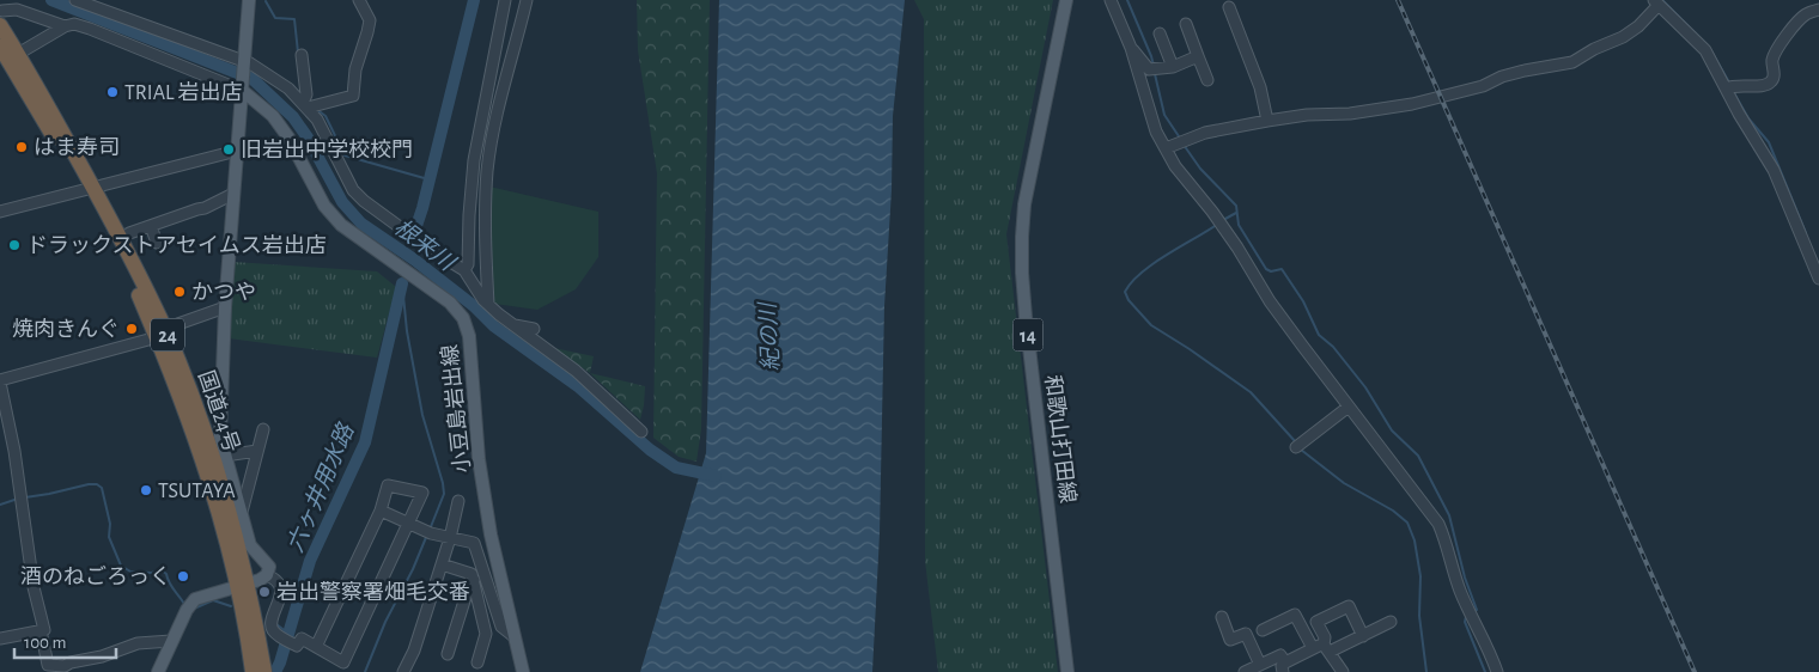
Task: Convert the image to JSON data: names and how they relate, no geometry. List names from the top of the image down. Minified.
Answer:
{"streets":{"highway":["24","国道24号"],"main road":["14","小豆島岩出線","和歌山打田線"]},"water":["根来川","紀の川","六ヶ井用水路"],"places":["TRIAL 岩出店","はま寿司","旧岩出中学校校門","ドラックストアセイムス岩出店","かつや","焼肉きんぐ","TSUTAYA","酒のねごろっく","岩出警察署畑毛交番"],"scale_bar":"100 m"}
